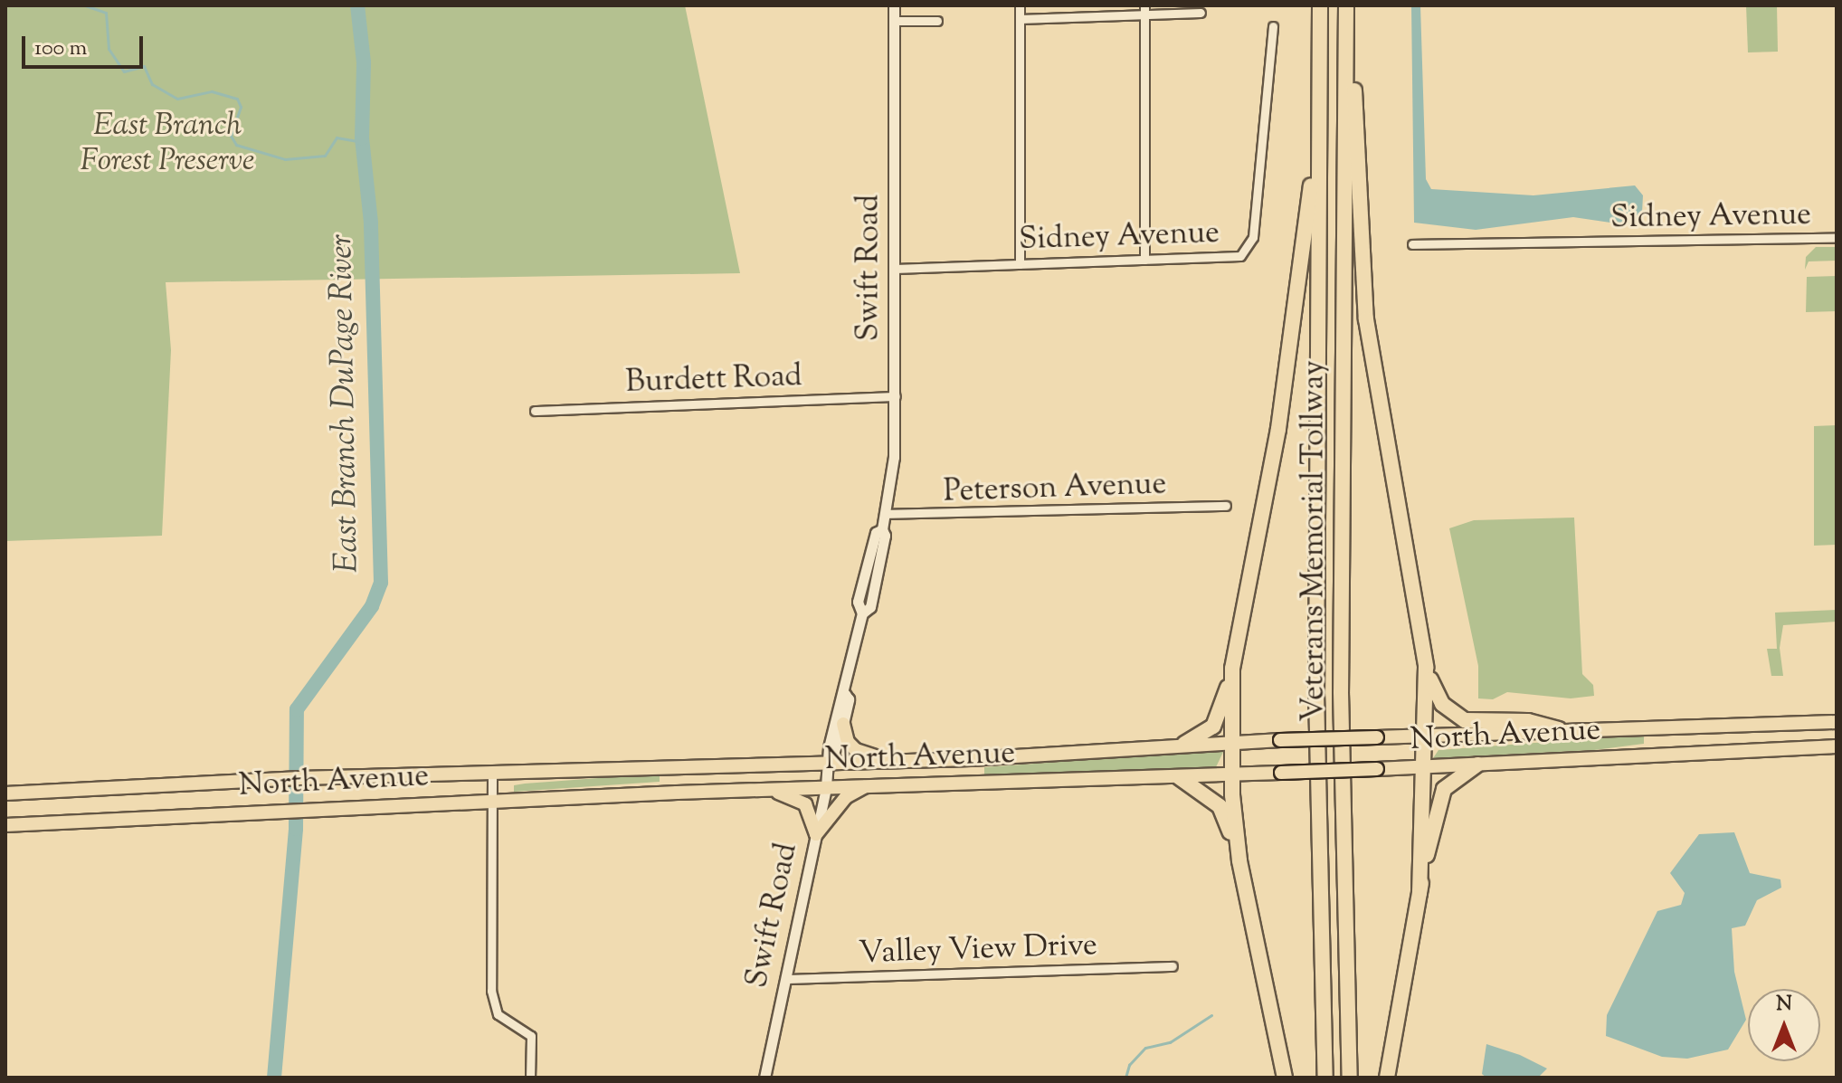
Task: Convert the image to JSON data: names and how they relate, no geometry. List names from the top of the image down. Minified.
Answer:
{"streets":{"highway":["Veterans Memorial Tollway"],"main road":["North Avenue"],"street":["Sidney Avenue","Swift Road","Burdett Road","Peterson Avenue","Valley View Drive"]},"crossings":[["Sidney Avenue","Swift Road"],["Swift Road","Burdett Road"],["Swift Road","Peterson Avenue"],["Swift Road","North Avenue"],["Swift Road","Valley View Drive"]],"water":["East Branch DuPage River"],"parks":["East Branch Forest Preserve"],"scale_bar":"100 m","north":"top"}
